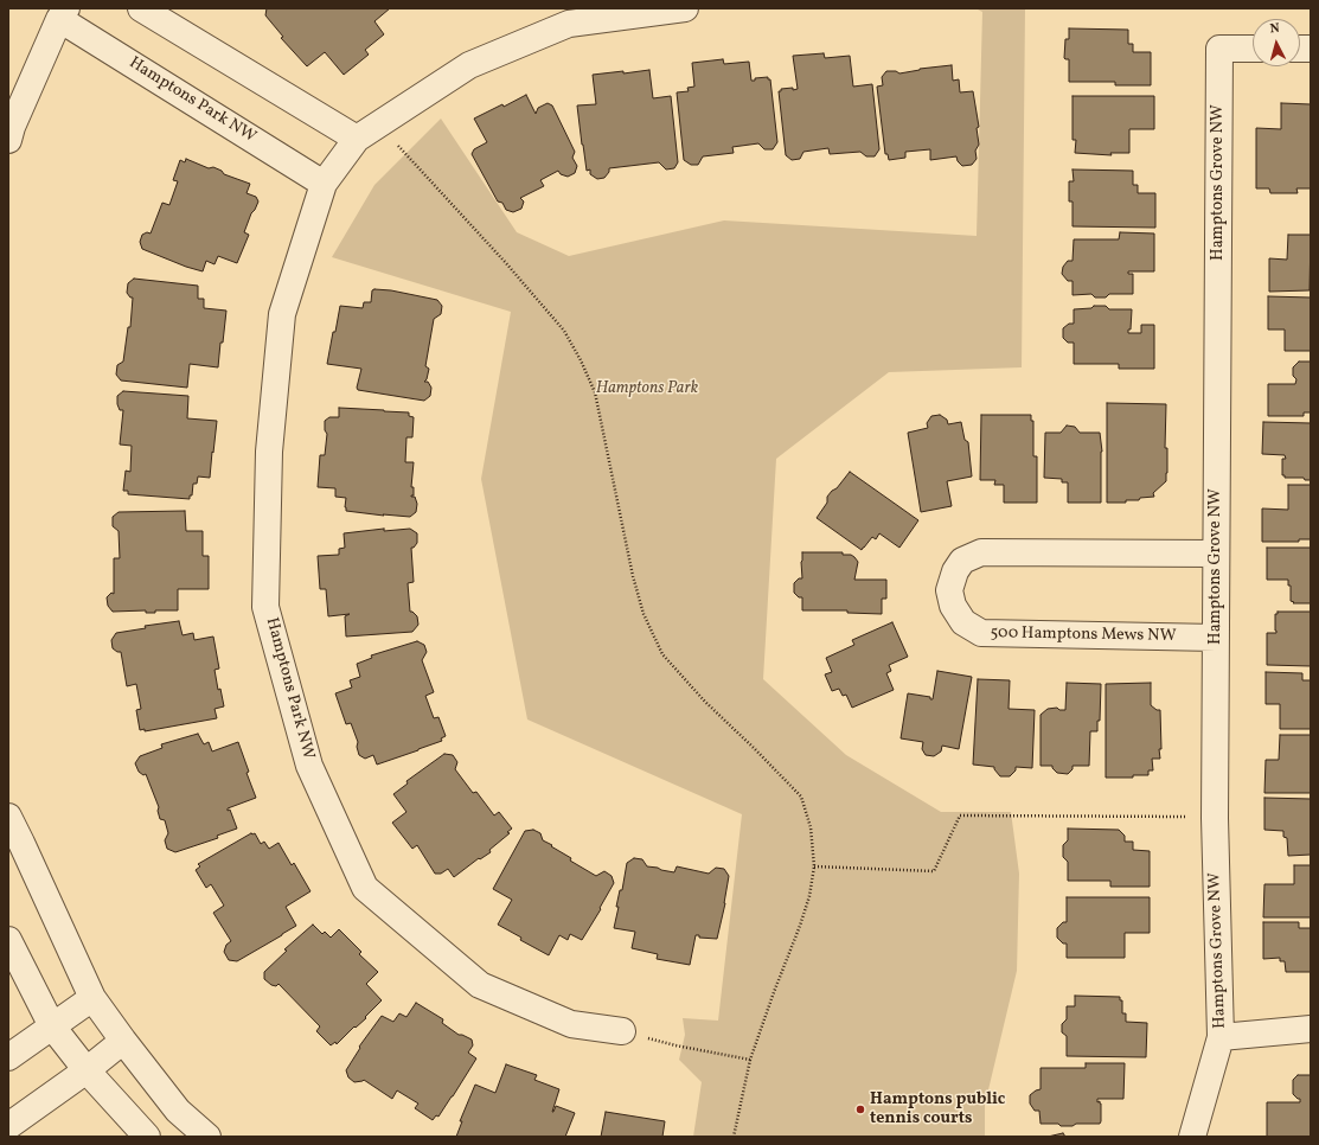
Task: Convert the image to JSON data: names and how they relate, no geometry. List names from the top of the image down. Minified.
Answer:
{"streets":{"street":["Hamptons Park NW","Hamptons Grove NW","500 Hamptons Mews NW"]},"crossings":[["Hamptons Grove NW","500 Hamptons Mews NW"]],"parks":["Hamptons Park"],"places":["Hamptons public tennis courts"],"north":"top"}
